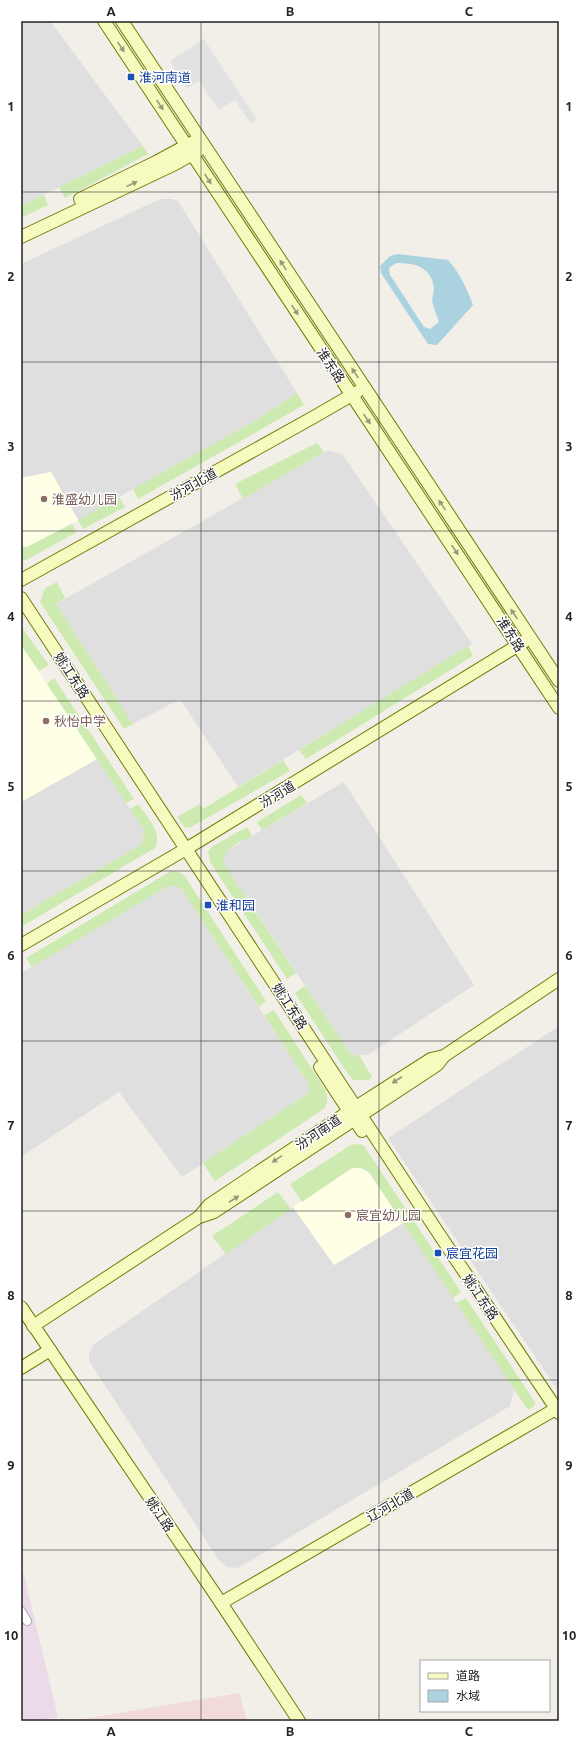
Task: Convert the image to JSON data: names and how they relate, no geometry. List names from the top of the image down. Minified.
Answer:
{"streets":{"street":["淮东路","汾河北道","姚江东路","汾河道","汾河南道","辽河北道","姚江路"]},"crossings":[["淮东路","汾河北道"],["淮东路","汾河道"],["姚江东路","汾河道"],["姚江东路","汾河南道"],["姚江东路","辽河北道"],["汾河南道","姚江路"],["辽河北道","姚江路"]],"places":{"transit":["淮河南道","淮和园","宸宜花园"],"other":["淮盛幼儿园","秋怡中学","宸宜幼儿园"]},"legend":["道路","水域"],"grid":{"columns":["A","B","C"],"rows":["1","2","3","4","5","6","7","8","9","10"]}}
